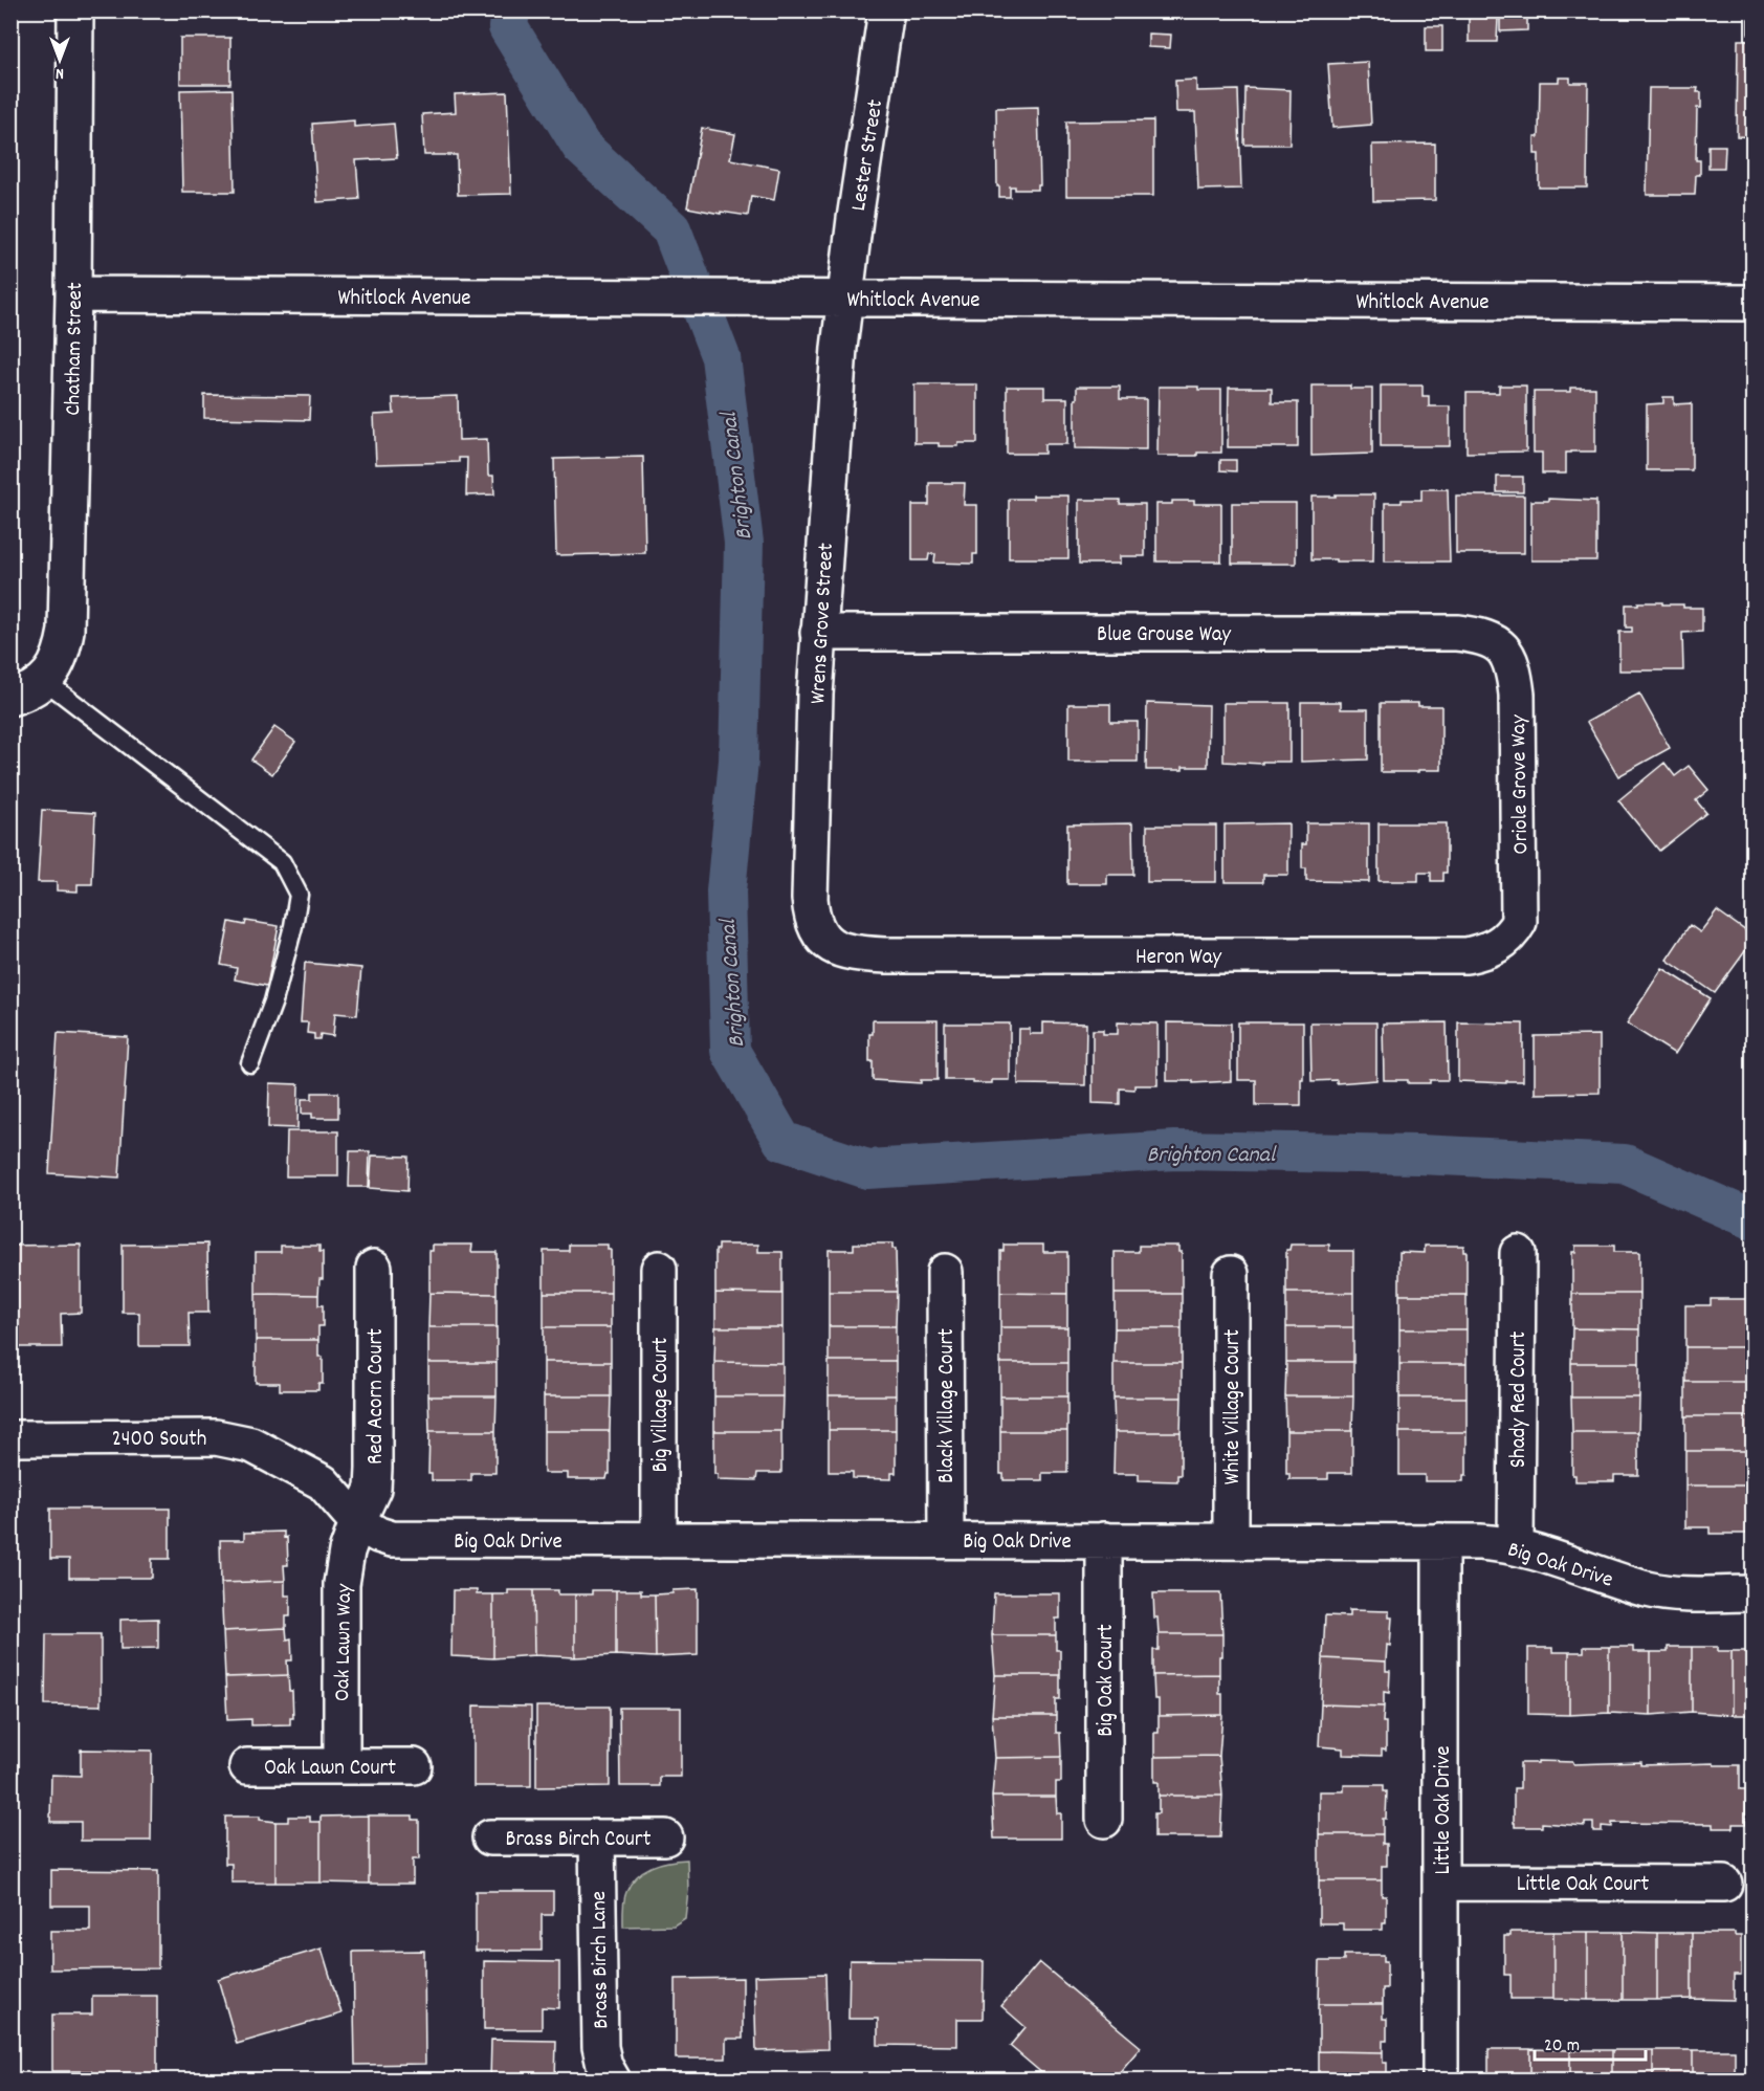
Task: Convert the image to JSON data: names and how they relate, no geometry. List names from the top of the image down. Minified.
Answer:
{"streets":{"street":["Lester Street","Whitlock Avenue","Chatham Street","Wrens Grove Street","Blue Grouse Way","Oriole Grove Way","Heron Way","Red Acorn Court","Shady Red Court","Big Village Court","Black Village Court","White Village Court","2400 South","Big Oak Drive","Oak Lawn Way","Big Oak Court","Oak Lawn Court","Little Oak Drive","Brass Birch Court","Little Oak Court","Brass Birch Lane"]},"crossings":[["Lester Street","Whitlock Avenue"],["Lester Street","Wrens Grove Street"],["Whitlock Avenue","Chatham Street"],["Whitlock Avenue","Wrens Grove Street"],["Wrens Grove Street","Blue Grouse Way"],["Wrens Grove Street","Heron Way"],["Blue Grouse Way","Oriole Grove Way"],["Oriole Grove Way","Heron Way"],["Red Acorn Court","Big Oak Drive"],["Red Acorn Court","Oak Lawn Way"],["Shady Red Court","Big Oak Drive"],["Big Village Court","Big Oak Drive"],["Black Village Court","Big Oak Drive"],["White Village Court","Big Oak Drive"],["2400 South","Big Oak Drive"],["Big Oak Drive","Oak Lawn Way"],["Big Oak Drive","Big Oak Court"],["Big Oak Drive","Little Oak Drive"],["Oak Lawn Way","Oak Lawn Court"],["Little Oak Drive","Little Oak Court"],["Brass Birch Court","Brass Birch Lane"]],"water":["Brighton Canal"],"scale_bar":"20 m","north":"bottom"}
